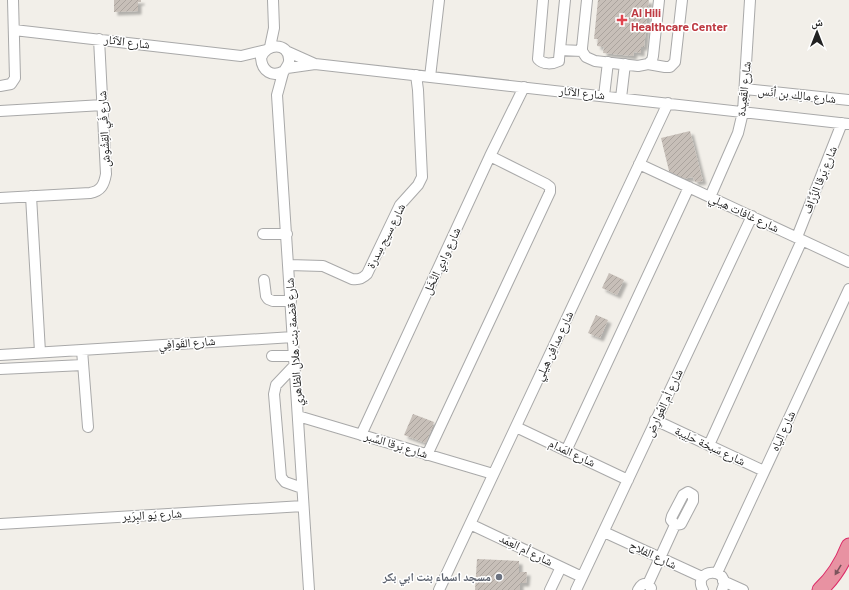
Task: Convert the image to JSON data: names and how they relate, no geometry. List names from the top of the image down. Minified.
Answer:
{"streets":{"street":["شارع الآثار","شارع القَعِيدة","شارع مالِك بن أنَس","شارع فَي القِشُوش","شارع بَرقا الزَّرَّاف","شارع غافات هيلي","شارع سيح سِدرة","شارع وادِي النَّخَل","شارع قضمة بنت هلال الظاهري","شارع القَوافِي","شارع مدافِن هيلي","شارع أم العُوارِض","شارع الياه","شارع بَرقا السَّبر","شارع سَبخة حَلِيبة","شارع المَدام","شارع يَو البِرَير","شارع أم العِمَد","شارع الفلاح"]},"crossings":[["شارع الآثار","شارع القَعِيدة"],["شارع الآثار","شارع فَي القِشُوش"],["شارع الآثار","شارع بَرقا الزَّرَّاف"],["شارع الآثار","شارع سيح سِدرة"],["شارع الآثار","شارع وادِي النَّخَل"],["شارع الآثار","شارع قضمة بنت هلال الظاهري"],["شارع الآثار","شارع مدافِن هيلي"],["شارع القَعِيدة","شارع مالِك بن أنَس"],["شارع القَعِيدة","شارع غافات هيلي"],["شارع بَرقا الزَّرَّاف","شارع غافات هيلي"],["شارع بَرقا الزَّرَّاف","شارع سَبخة حَلِيبة"],["شارع غافات هيلي","شارع مدافِن هيلي"],["شارع غافات هيلي","شارع أم العُوارِض"],["شارع سيح سِدرة","شارع قضمة بنت هلال الظاهري"],["شارع وادِي النَّخَل","شارع بَرقا السَّبر"],["شارع قضمة بنت هلال الظاهري","شارع القَوافِي"],["شارع قضمة بنت هلال الظاهري","شارع بَرقا السَّبر"],["شارع قضمة بنت هلال الظاهري","شارع يَو البِرَير"],["شارع مدافِن هيلي","شارع بَرقا السَّبر"],["شارع مدافِن هيلي","شارع المَدام"],["شارع مدافِن هيلي","شارع أم العِمَد"],["شارع أم العُوارِض","شارع سَبخة حَلِيبة"],["شارع أم العُوارِض","شارع المَدام"],["شارع أم العُوارِض","شارع أم العِمَد"],["شارع أم العُوارِض","شارع الفلاح"],["شارع الياه","شارع سَبخة حَلِيبة"]],"places":{"health":["Al Hili Healthcare Center"],"other":["مسجد اسماء بنت ابي بكر"]},"north":"top"}
